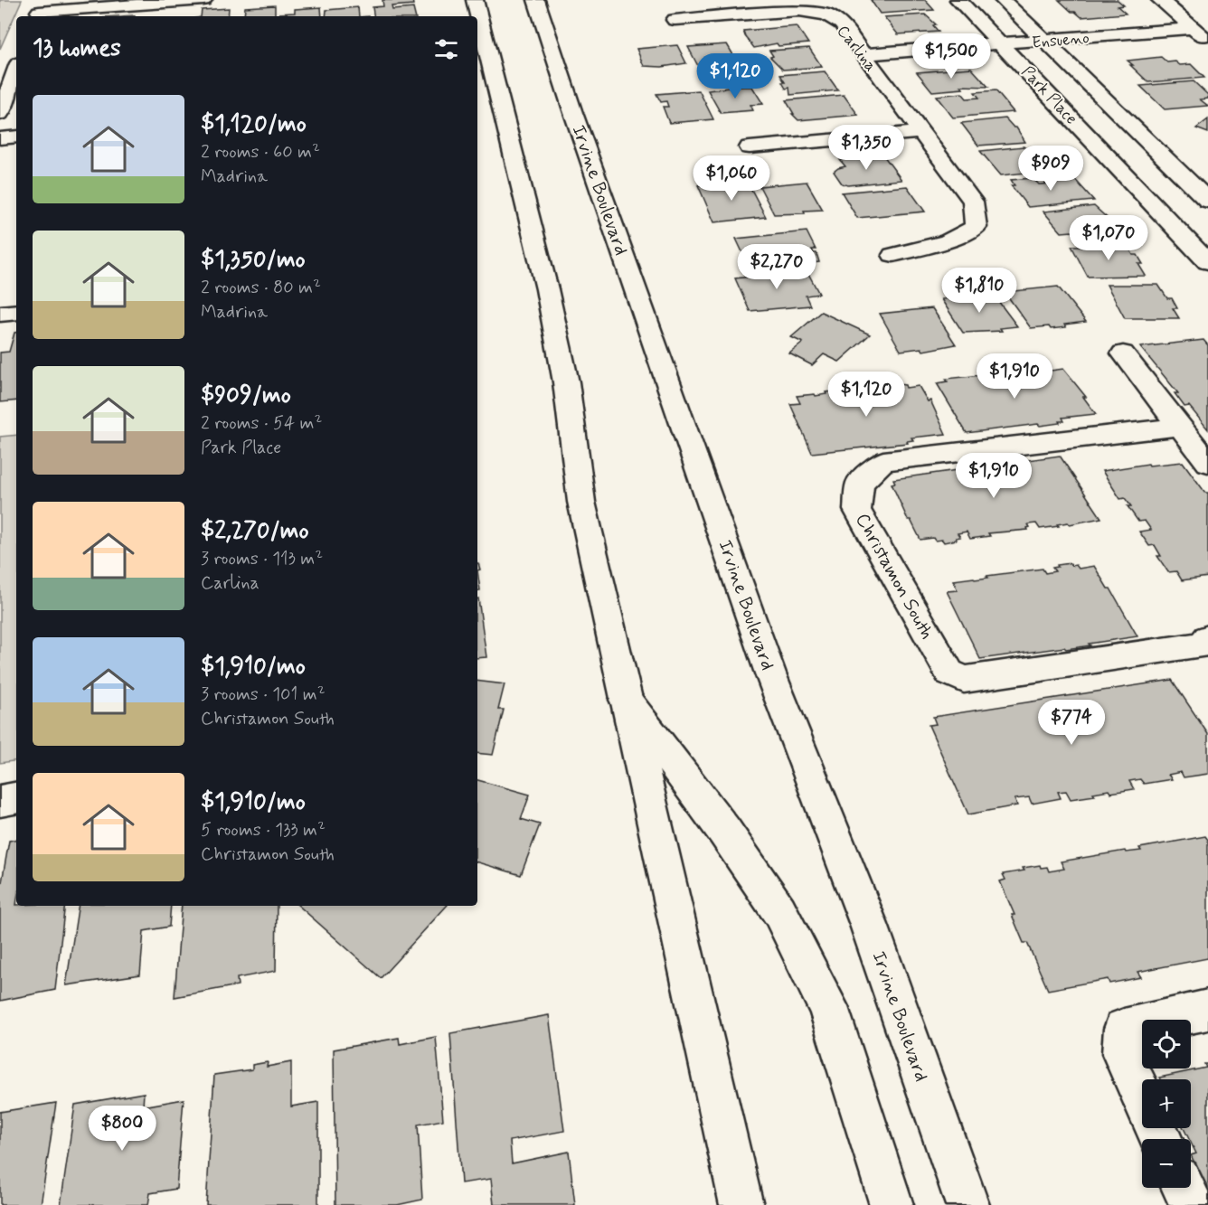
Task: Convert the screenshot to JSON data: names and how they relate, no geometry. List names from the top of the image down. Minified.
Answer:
{"streets":{"street":["Ensueno","Carlina","Park Place","Irvine Boulevard","Christamon South"]},"crossings":[["Ensueno","Carlina"],["Ensueno","Park Place"]],"page":{"heading":"13 homes","price":["$1,500","$1,120","$1,350","$909","$1,060","$1,070","$2,270","$1,810","$1,910","$1,120","$1,910","$774","$800"],"list":[{"name":"$1,120/mo","note":"2 rooms · 60 m² · Madrina"},{"name":"$1,350/mo","note":"2 rooms · 80 m² · Madrina"},{"name":"$909/mo","note":"2 rooms · 54 m² · Park Place"},{"name":"$2,270/mo","note":"3 rooms · 113 m² · Carlina"},{"name":"$1,910/mo","note":"3 rooms · 101 m² · Christamon South"},{"name":"$1,910/mo","note":"5 rooms · 133 m² · Christamon South"}],"map_buttons":["+","−"]}}
